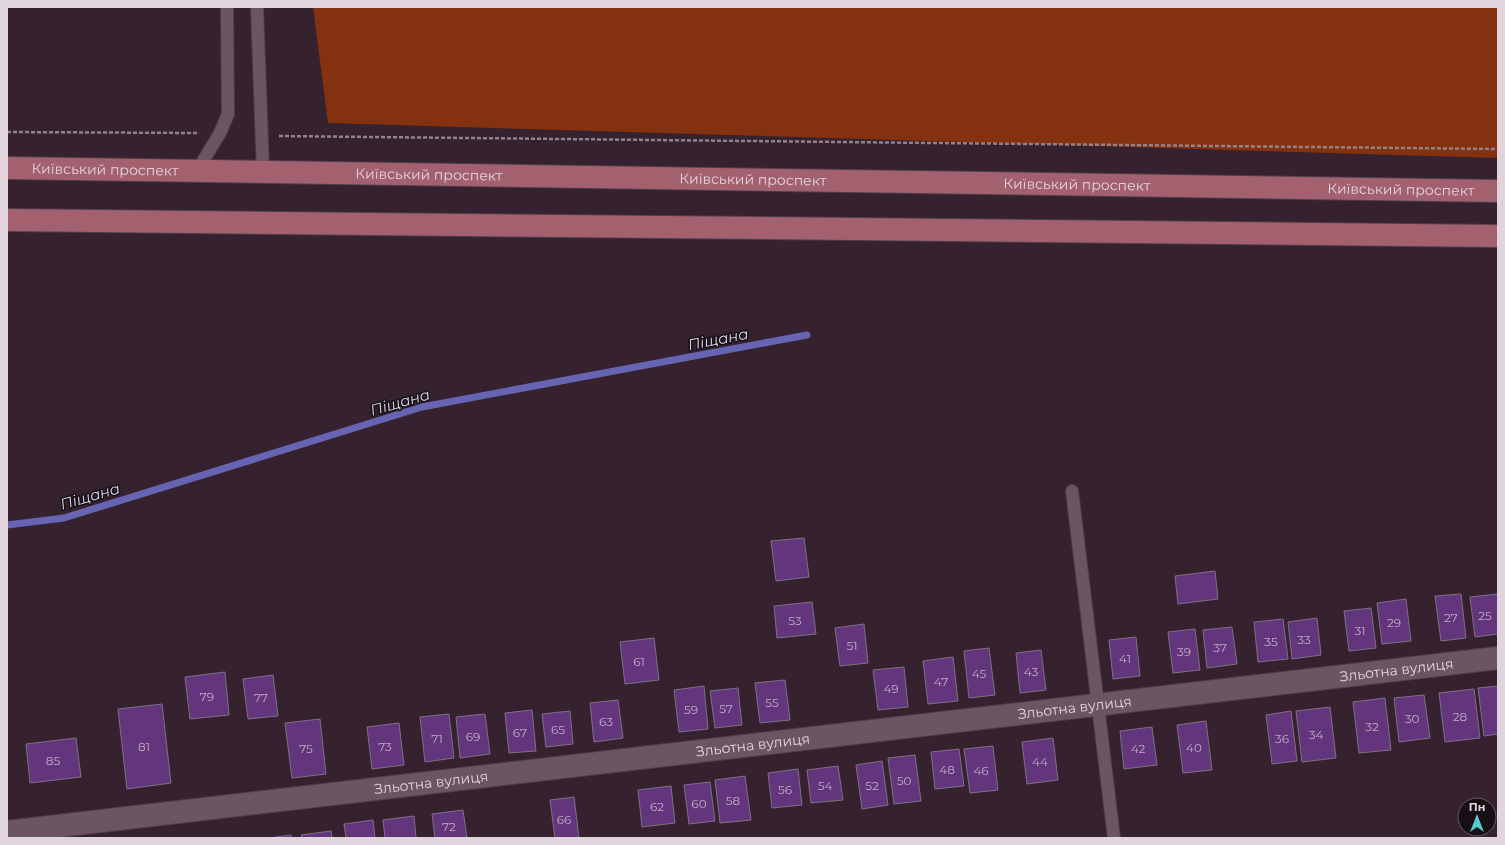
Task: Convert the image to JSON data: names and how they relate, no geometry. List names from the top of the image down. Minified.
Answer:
{"streets":{"main road":["Київський проспект"],"street":["Зльотна вулиця"]},"water":["Піщана"],"house_numbers":["25","27","53","29","31","33","35","51","37","39","41","61","43","45","47","49","79","77","55","57","59","28","30","63","32","65","67","34","69","71","36","81","73","40","75","42","85","44","48","46","50","54","52","56","58","60","62","66","72"],"north":"top"}
